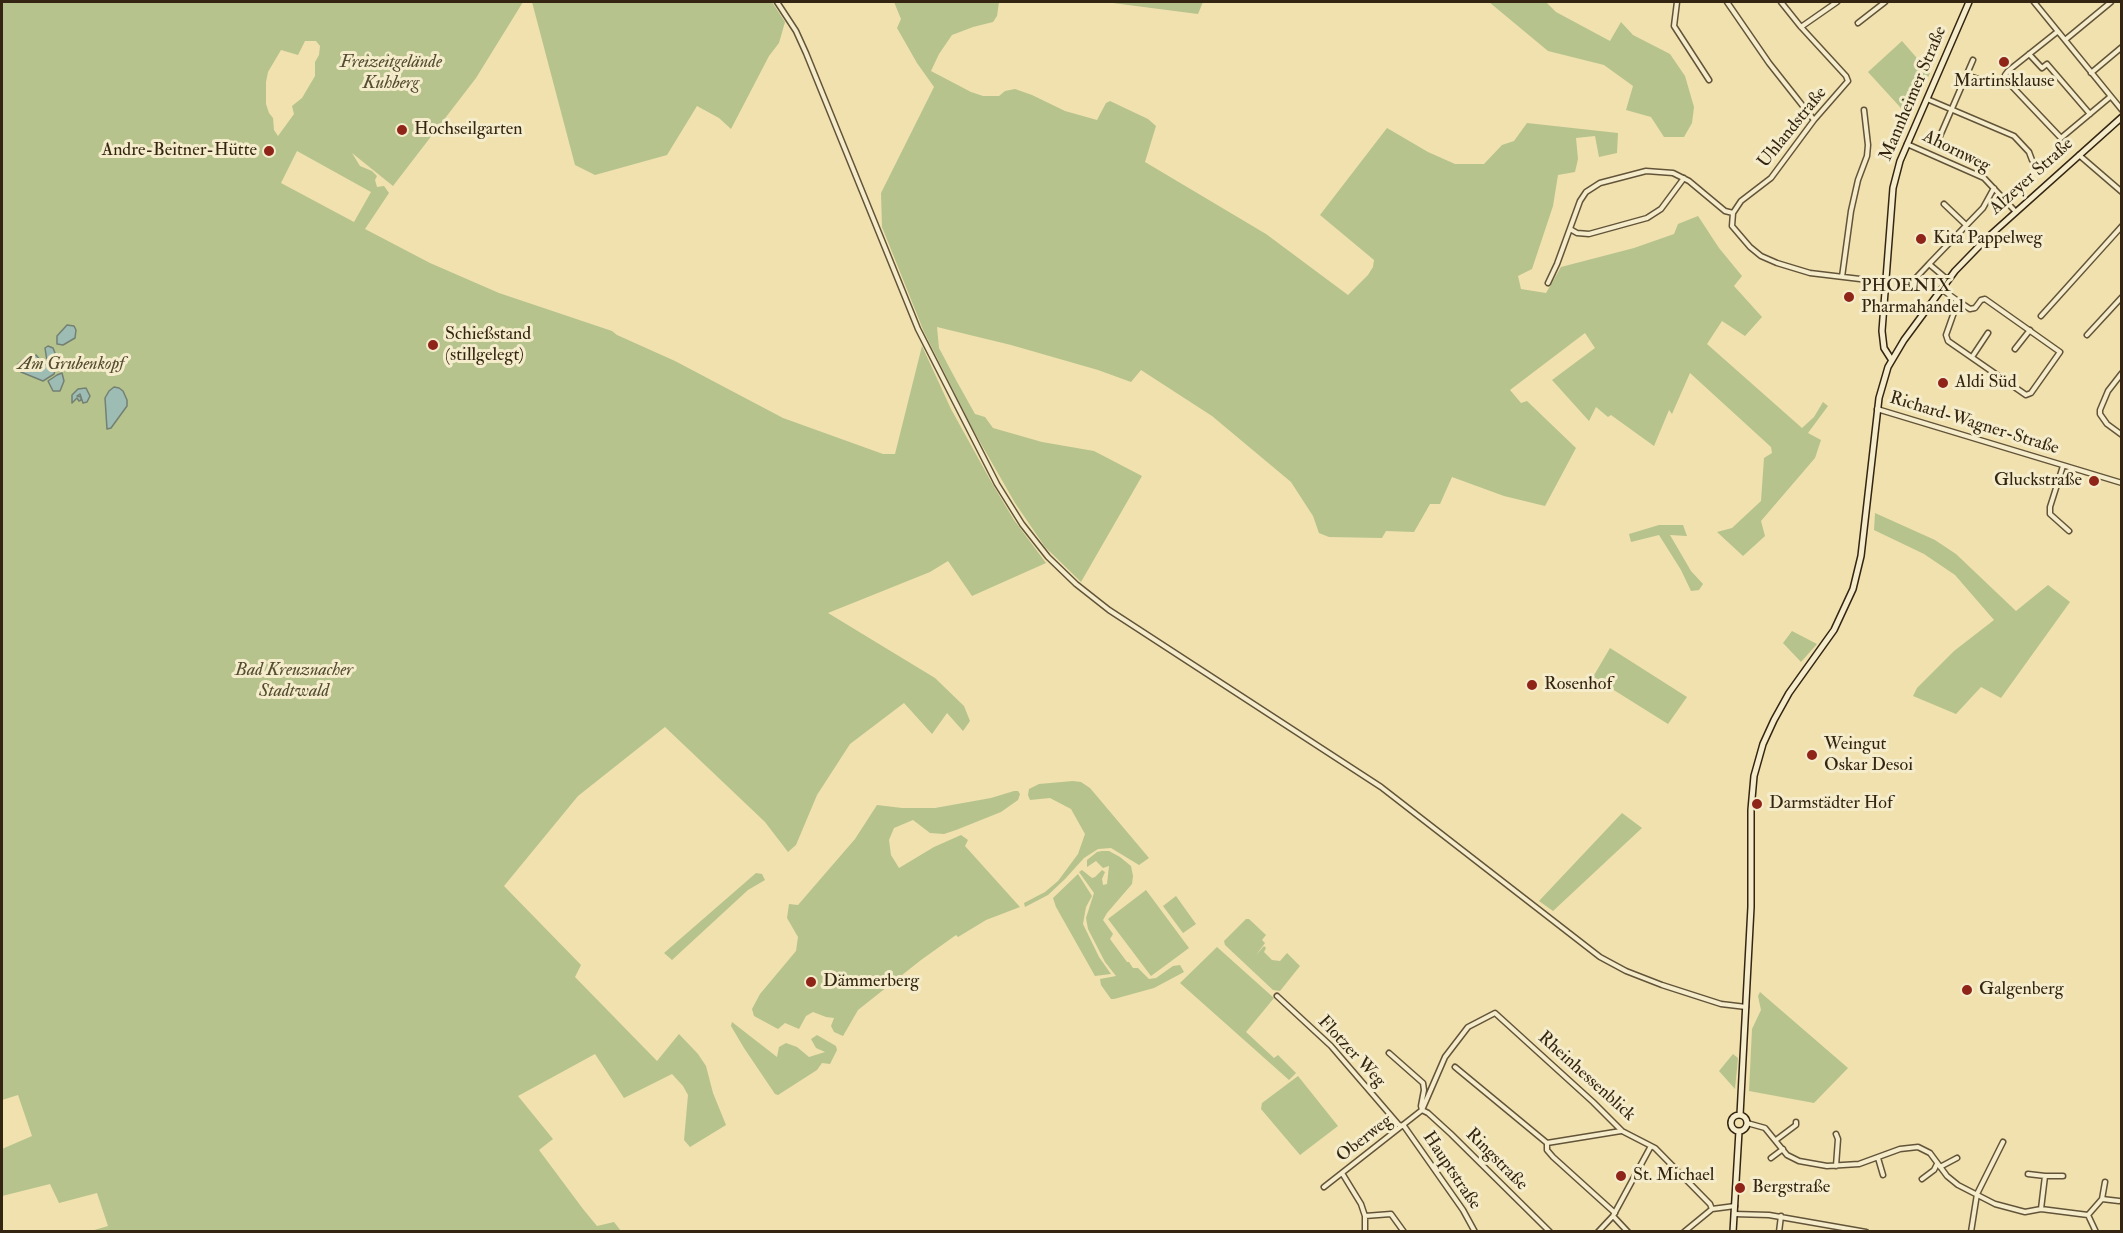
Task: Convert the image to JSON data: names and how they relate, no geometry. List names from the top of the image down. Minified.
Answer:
{"streets":{"main road":["Mannheimer Straße","Alzeyer Straße"],"street":["Uhlandstraße","Ahornweg","Richard-Wagner-Straße","Flotzer Weg","Rheinhessenblick","Oberweg","Ringstraße","Hauptstraße"]},"crossings":[["Mannheimer Straße","Ahornweg"],["Ahornweg","Alzeyer Straße"],["Alzeyer Straße","Richard-Wagner-Straße"],["Flotzer Weg","Oberweg"],["Flotzer Weg","Hauptstraße"],["Rheinhessenblick","Oberweg"],["Oberweg","Ringstraße"],["Oberweg","Hauptstraße"]],"parks":["Freizeitgelände Kuhberg","Am Grubenkopf","Bad Kreuznacher Stadtwald"],"places":["Martinsklause","Hochseilgarten","Andre-Beitner-Hütte","Kita Pappelweg","PHOENIX Pharmahandel","Schießstand (stillgelegt)","Aldi Süd","Gluckstraße","Rosenhof","Weingut Oskar Desoi","Darmstädter Hof","Dämmerberg","Galgenberg","St. Michael","Bergstraße"]}
